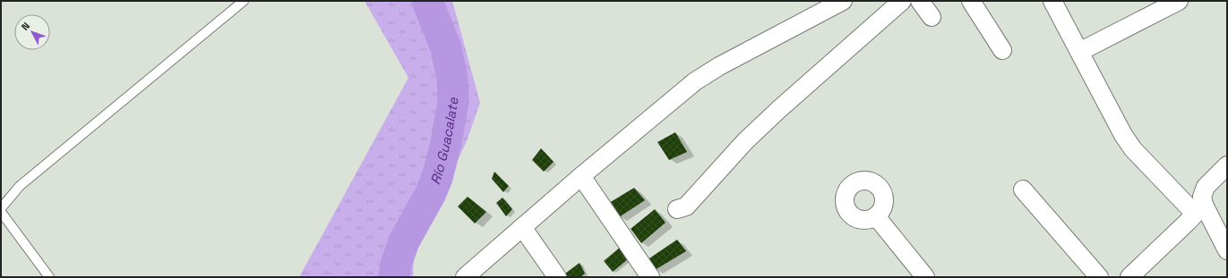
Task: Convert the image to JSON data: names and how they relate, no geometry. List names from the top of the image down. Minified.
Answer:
{"water":["Río Guacalate"],"north":"top left"}
